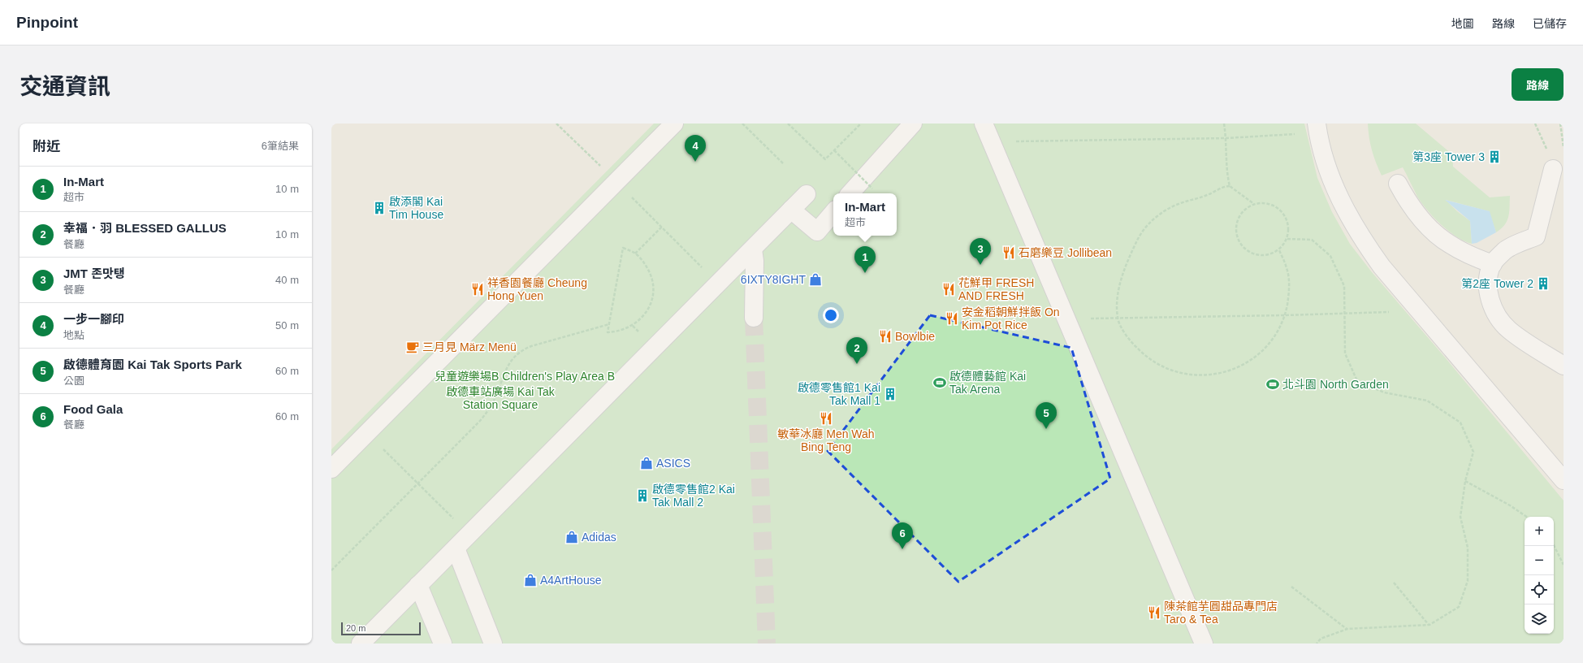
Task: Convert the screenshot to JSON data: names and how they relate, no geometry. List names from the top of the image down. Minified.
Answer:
{"parks":["兒童遊樂場B Children's Play Area B","啟德車站廣場 Kai Tak Station Square"],"places":{"building":["第3座 Tower 3","啟添閣 Kai Tim House","第2座 Tower 2","啟德零售館1 Kai Tak Mall 1","啟德零售館2 Kai Tak Mall 2"],"restaurant":["石磨樂豆 Jollibean","祥香園餐廳 Cheung Hong Yuen","花鮮甲 FRESH AND FRESH","安金稻朝鮮拌飯 On Kim Pot Rice","Bowlbie","敏華冰廳 Men Wah Bing Teng","陳茶館芋圓甜品專門店 Taro & Tea"],"shop":["6IXTY8IGHT","ASICS","Adidas","A4ArtHouse"],"cafe":["三月見 März Menü"],"sports":["啟德體藝館 Kai Tak Arena","北斗園 North Garden"]},"scale_bar":"20 m","page":{"header":"Pinpoint","nav":["地圖","路線","已儲存"],"title":"交通資訊","buttons":"路線","heading":["附近","6筆結果"],"pins":["4","3","1","2","5","6"],"list":[{"mark":"1","name":"In-Mart","note":"超市","value":"10 m"},{"mark":"2","name":"幸福．羽 BLESSED GALLUS","note":"餐廳","value":"10 m"},{"mark":"3","name":"JMT 존맛탱","note":"餐廳","value":"40 m"},{"mark":"4","name":"一步一腳印","note":"地點","value":"50 m"},{"mark":"5","name":"啟德體育園 Kai Tak Sports Park","note":"公園","value":"60 m"},{"mark":"6","name":"Food Gala","note":"餐廳","value":"60 m"}],"popup":["In-Mart","超市"],"map_buttons":["+","−"],"scale":"20 m"}}
